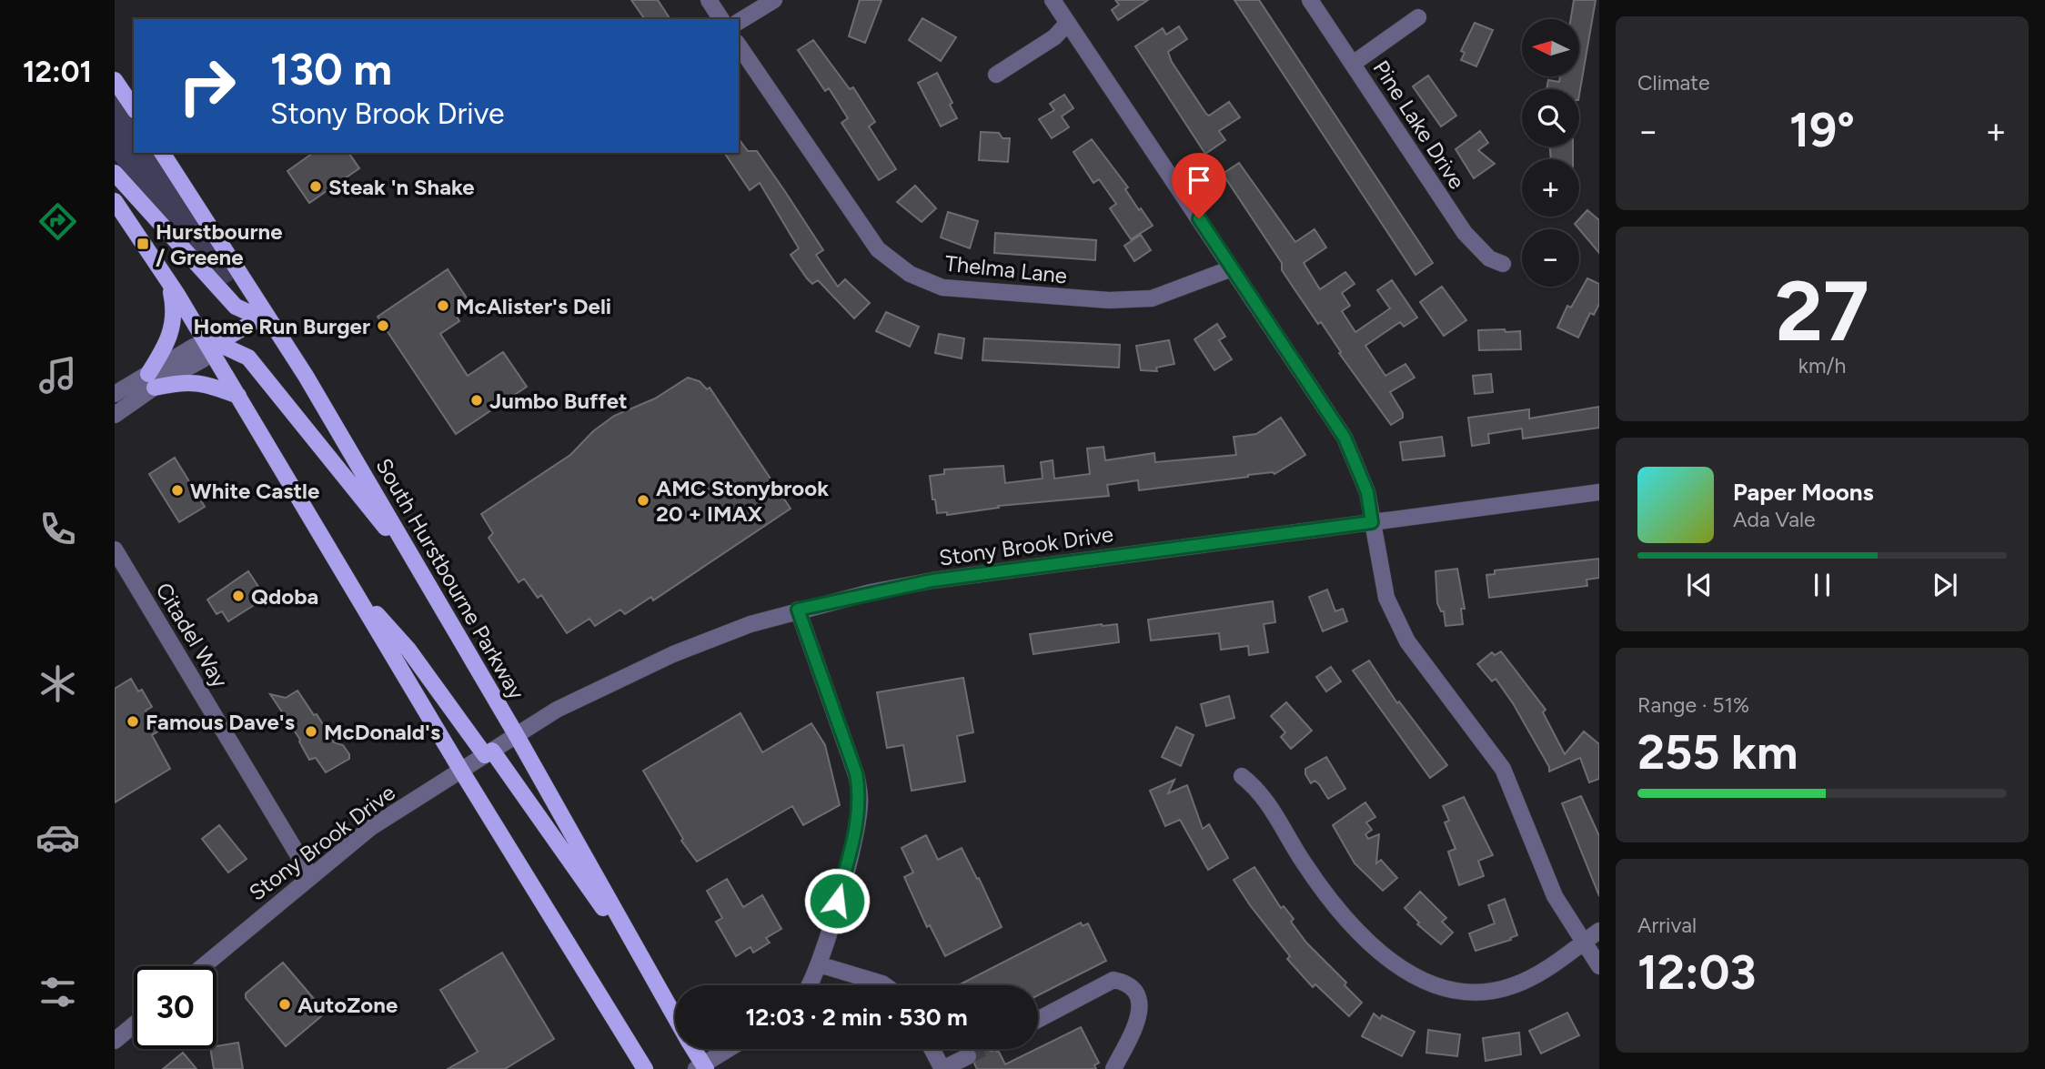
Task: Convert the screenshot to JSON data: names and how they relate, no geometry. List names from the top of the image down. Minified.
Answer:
{"streets":{"main road":["South Hurstbourne Parkway"],"street":["Pine Lake Drive","Thelma Lane","Stony Brook Drive","Citadel Way"]},"crossings":[["Stony Brook Drive","South Hurstbourne Parkway"],["Stony Brook Drive","Citadel Way"]],"places":{"other":["Steak 'n Shake","McAlister's Deli","Home Run Burger","Jumbo Buffet","White Castle","AMC Stonybrook 20 + IMAX","Qdoba","Famous Dave's","McDonald's","AutoZone"],"transit":["Hurstbourne / Greene"]},"north":"left","page":{"tabs":"12:01","tile":["Climate",["27","km/h"],["Range · 51%","255 km"],["Arrival","12:03"]],"map_buttons":["+","−"],"turn":["130 m","Stony Brook Drive"],"heat":["−","19°","+"],"song":["Paper Moons","Ada Vale"],"limit":"30","trip":"12:03 · 2 min · 530 m"}}
